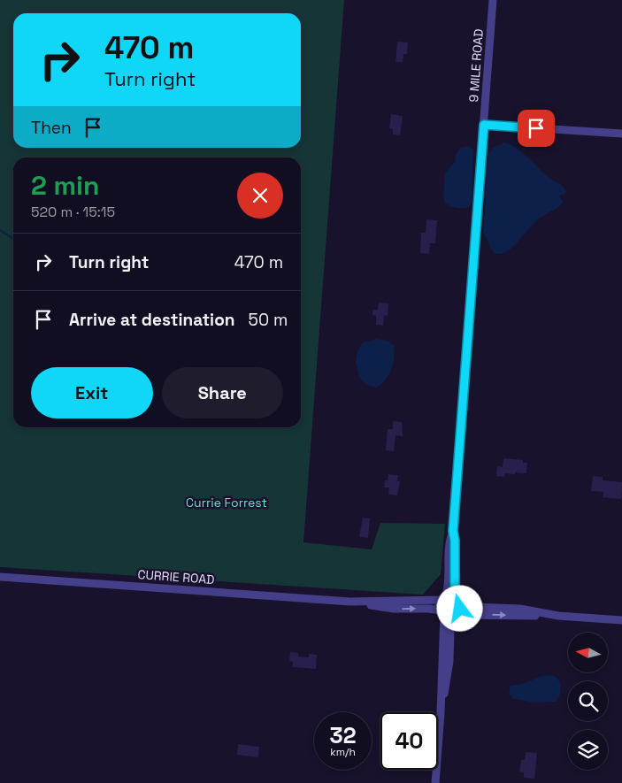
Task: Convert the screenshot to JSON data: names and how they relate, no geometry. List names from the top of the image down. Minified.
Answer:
{"streets":{"street":["9 MILE ROAD","CURRIE ROAD"]},"crossings":[["9 MILE ROAD","CURRIE ROAD"]],"parks":["Currie Forrest"],"north":"left","page":{"turn":["470 m","Turn right"],"then":"Then","heading":["2 min","520 m · 15:15"],"list":[{"name":"Turn right","value":"470 m"},{"name":"Arrive at destination","value":"50 m"}],"buttons":["Exit","Share"],"speed":"32 km/h","limit":"40"}}
